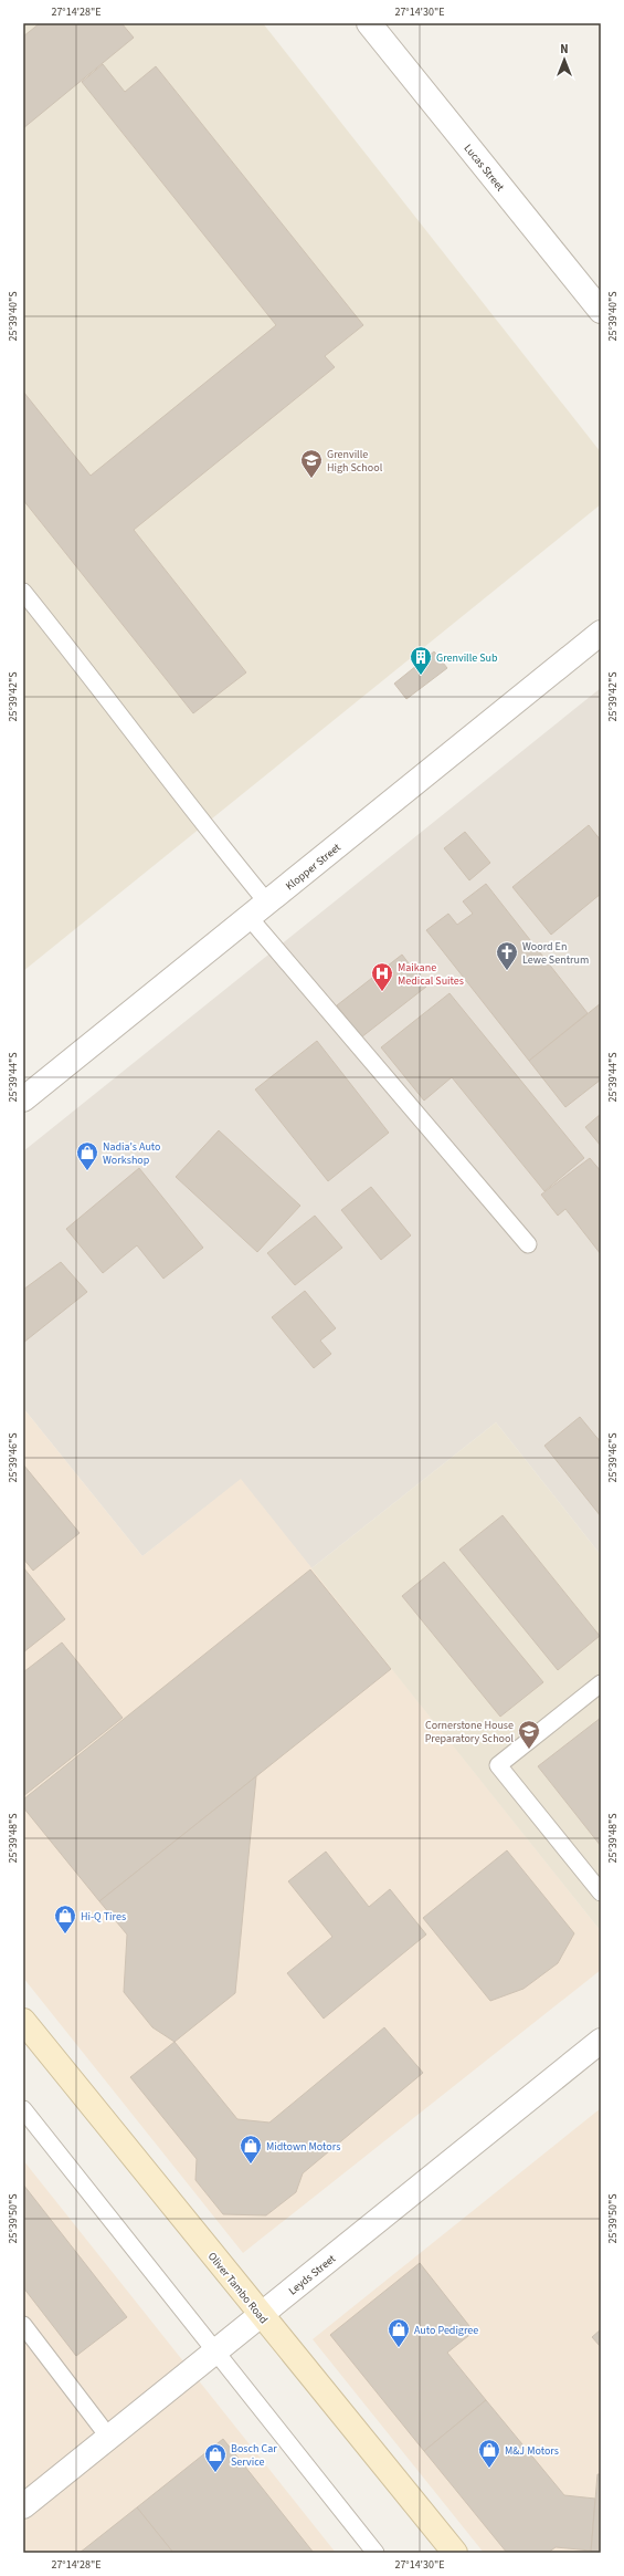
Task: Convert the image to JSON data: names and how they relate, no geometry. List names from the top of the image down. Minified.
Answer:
{"streets":{"main road":["Oliver Tambo Road"],"street":["Lucas Street","Klopper Street","Leyds Street"]},"crossings":[["Leyds Street","Oliver Tambo Road"]],"places":{"school or university":["Grenville High School","Cornerstone House Preparatory School"],"building":["Grenville Sub"],"church":["Woord En Lewe Sentrum"],"hospital":["Maikane Medical Suites"],"shop":["Nadia's Auto Workshop","Hi-Q Tires","Midtown Motors","Auto Pedigree","M&J Motors","Bosch Car Service"]},"north":"top","coordinates":["27°14'28\"E","27°14'30\"E","25°39'40\"S","25°39'42\"S","25°39'44\"S","25°39'46\"S","25°39'48\"S","25°39'50\"S"]}
